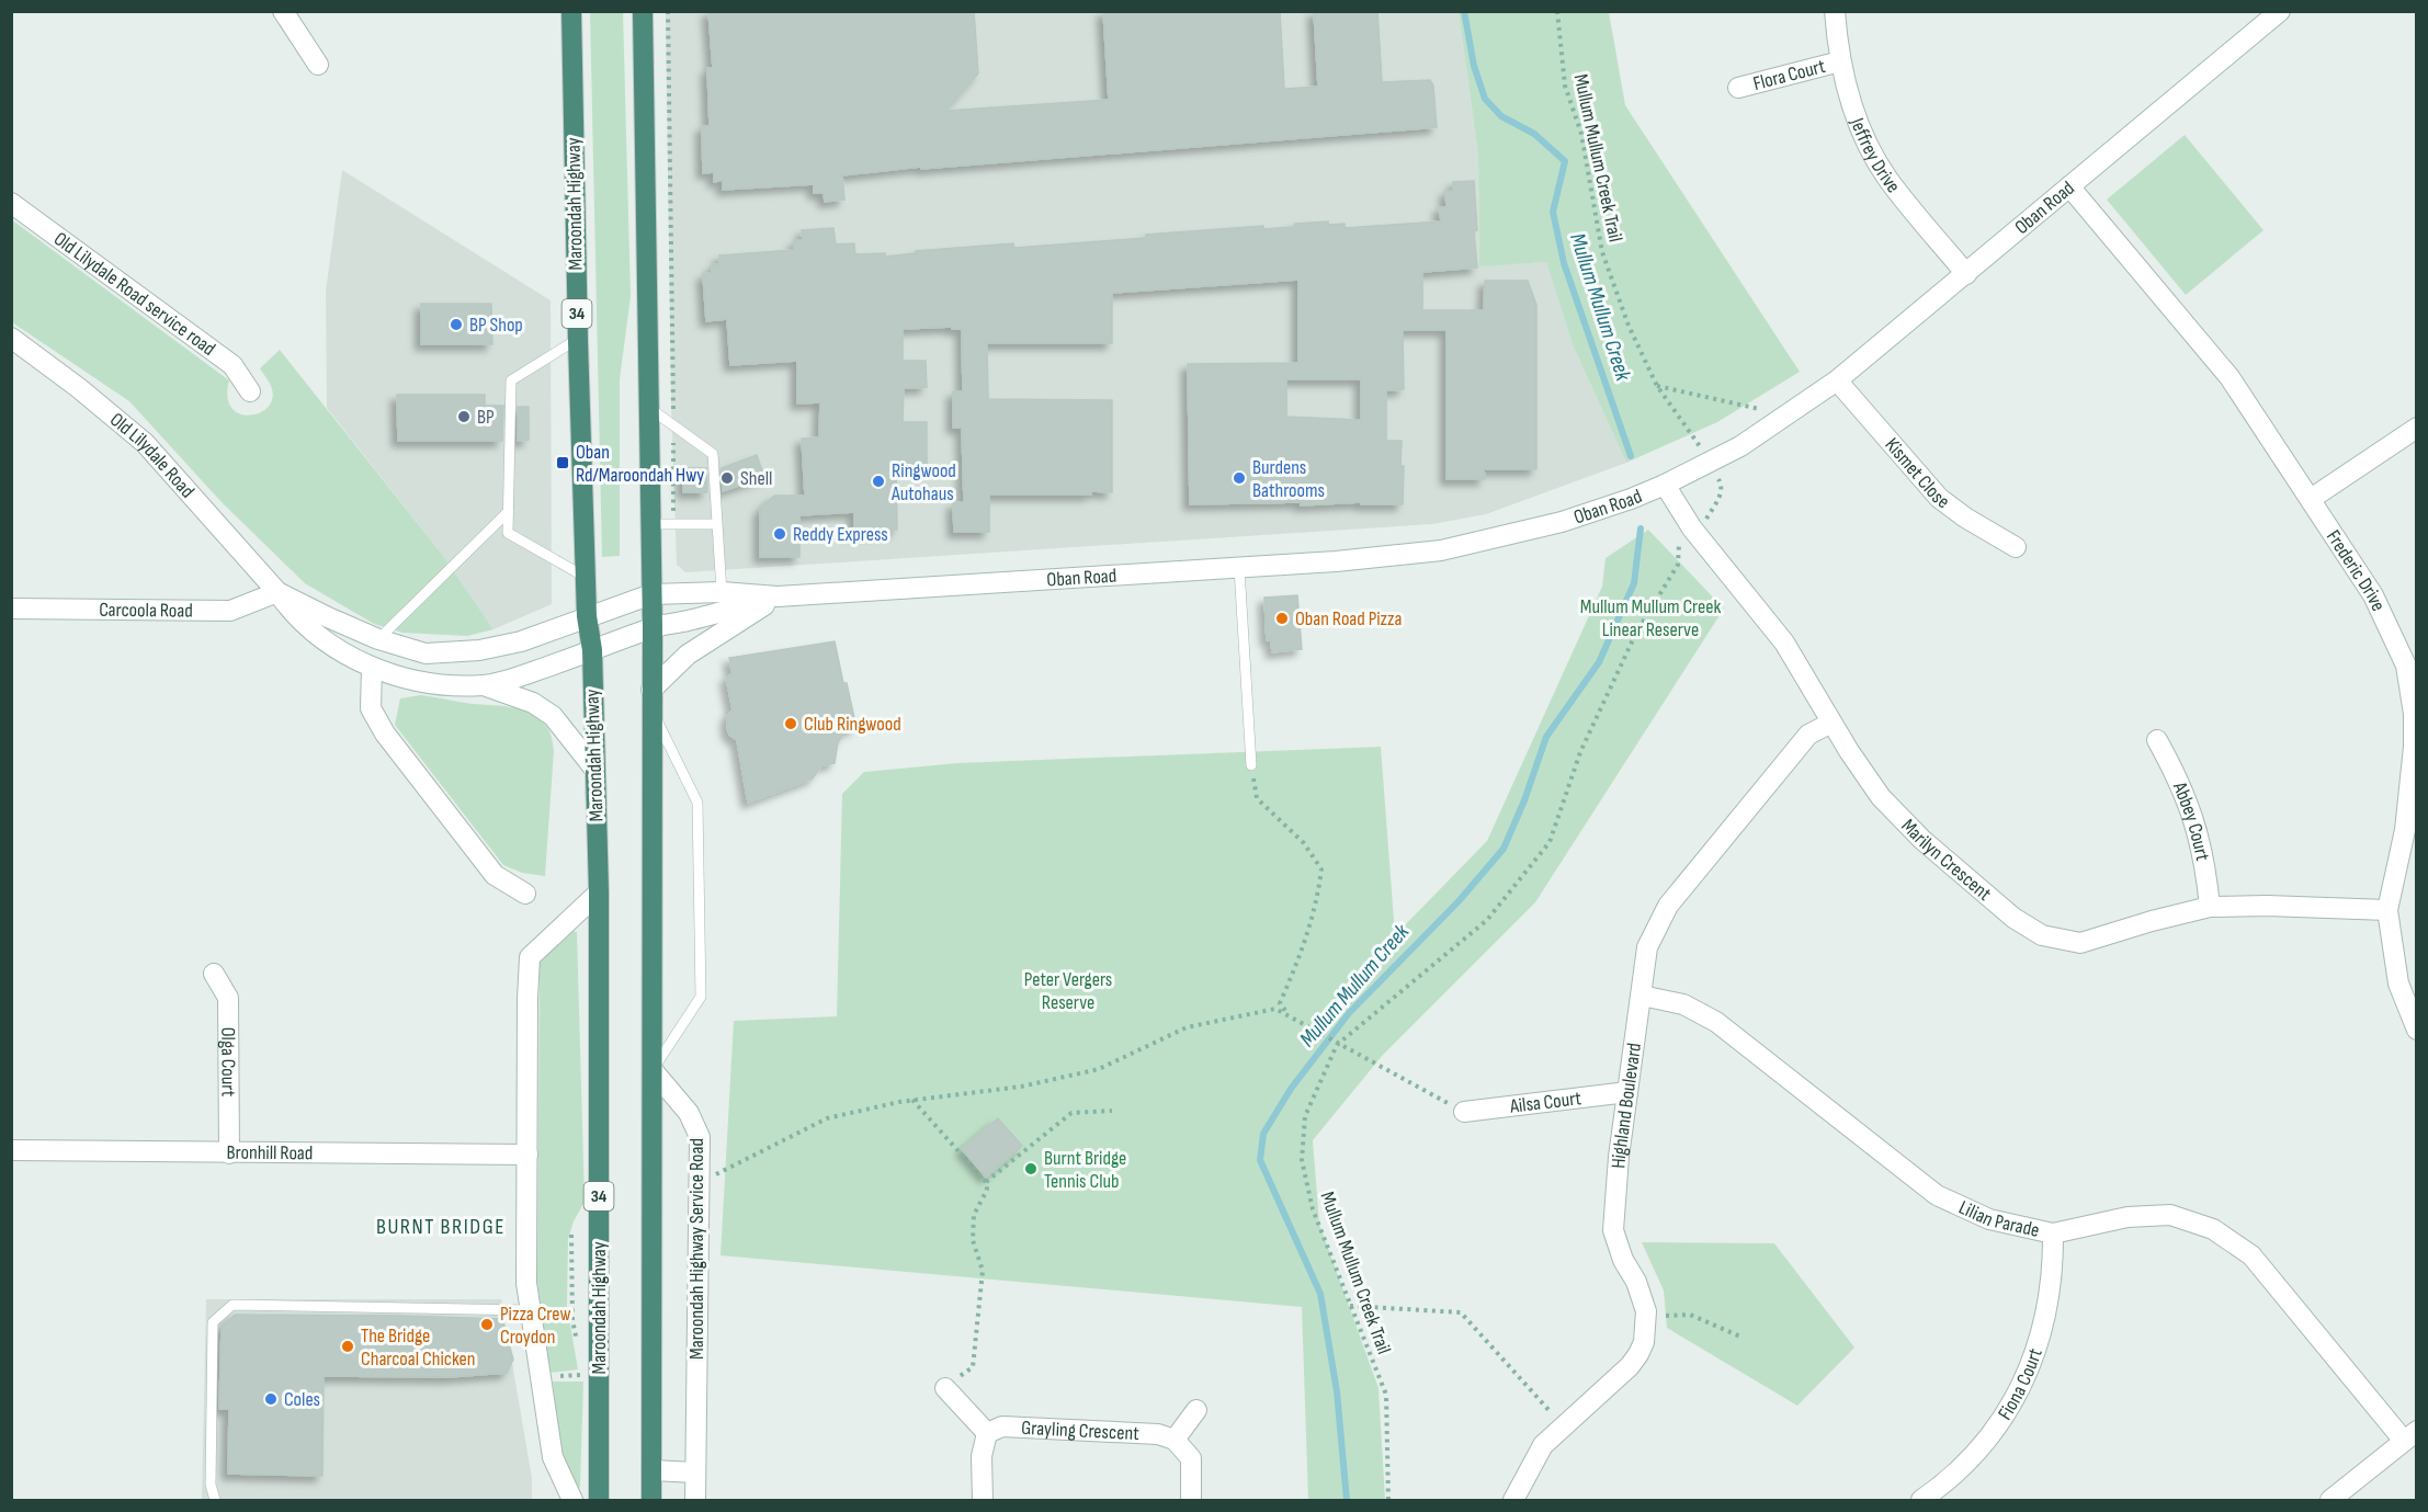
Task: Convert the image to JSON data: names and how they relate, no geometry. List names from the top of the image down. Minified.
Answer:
{"streets":{"highway":["Maroondah Highway","34"],"street":["Flora Court","Jeffrey Drive","Oban Road","Old Lilydale Road service road","Old Lilydale Road","Kismet Close","Frederic Drive","Carcoola Road","Abbey Court","Marilyn Crescent","Olga Court","Ailsa Court","Highland Boulevard","Bronhill Road","Lilian Parade","Maroondah Highway Service Road","Fiona Court","Grayling Crescent"],"path":["Mullum Mullum Creek Trail"]},"crossings":[["Flora Court","Jeffrey Drive"],["Jeffrey Drive","Oban Road"],["Mullum Mullum Creek Trail","Oban Road"],["Mullum Mullum Creek Trail","Marilyn Crescent"],["Maroondah Highway","Oban Road"],["Maroondah Highway","Old Lilydale Road"],["Oban Road","Old Lilydale Road"],["Oban Road","Kismet Close"],["Oban Road","Frederic Drive"],["Oban Road","Marilyn Crescent"],["Old Lilydale Road","Carcoola Road"],["Frederic Drive","Marilyn Crescent"],["Abbey Court","Marilyn Crescent"],["Marilyn Crescent","Highland Boulevard"],["Olga Court","Bronhill Road"],["Ailsa Court","Highland Boulevard"],["Highland Boulevard","Lilian Parade"],["Lilian Parade","Fiona Court"]],"districts":["BURNT BRIDGE"],"water":["Mullum Mullum Creek"],"parks":["Mullum Mullum Creek Linear Reserve","Peter Vergers Reserve"],"places":{"other":["BP Shop","BP","Shell","Burdens Bathrooms","Ringwood Autohaus","Reddy Express","Oban Road Pizza","Club Ringwood","Burnt Bridge Tennis Club","Pizza Crew Croydon","The Bridge Charcoal Chicken","Coles"],"transit":["Oban Rd/Maroondah Hwy"]}}
